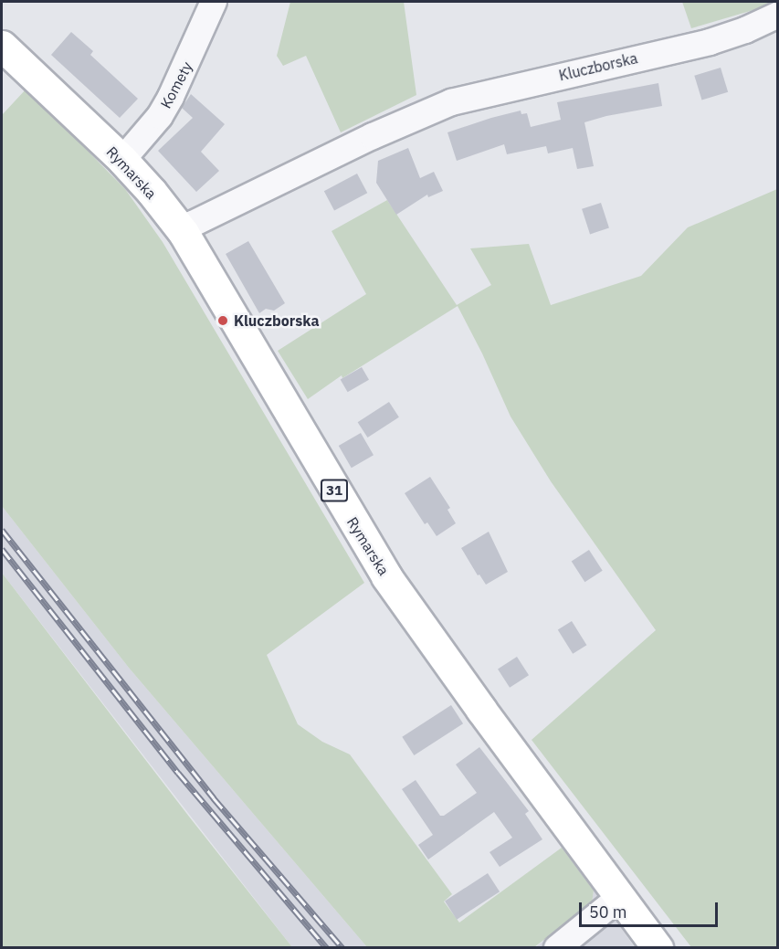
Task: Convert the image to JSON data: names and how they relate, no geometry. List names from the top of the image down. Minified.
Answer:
{"streets":{"main road":["Rymarska","31"],"street":["Kluczborska","Komety"]},"crossings":[["Kluczborska","Rymarska"],["Komety","Rymarska"]],"places":["Kluczborska"],"scale_bar":"50 m"}
